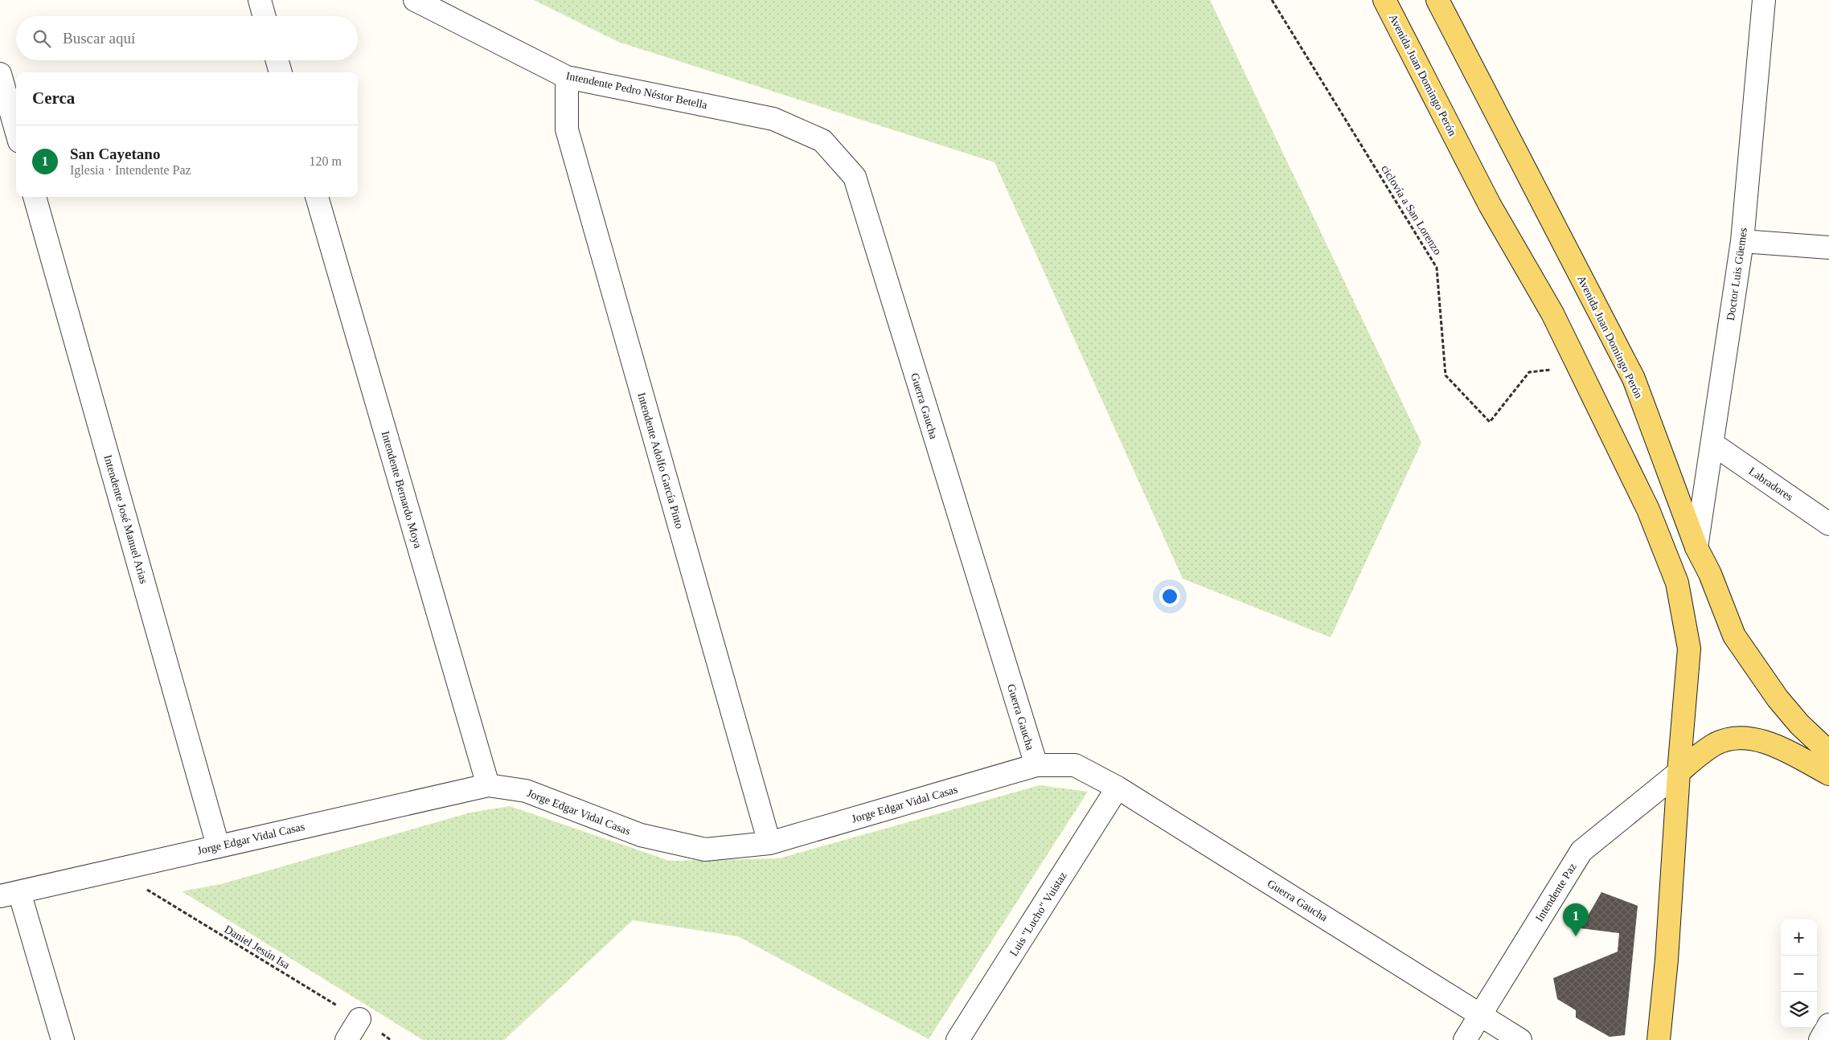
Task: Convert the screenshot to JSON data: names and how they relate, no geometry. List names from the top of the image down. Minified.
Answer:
{"streets":{"main road":["Avenida Juan Domingo Perón"],"street":["Intendente Pedro Néstor Betella","Doctor Luis Güemes","Guerra Gaucha","Intendente Adolfo García Pinto","Labradores","Intendente Bernardo Moya","Intendente José Manuel Arias","Jorge Edgar Vidal Casas","Intendente Paz","Luis \"Lucho\" Vuistaz"],"path":["ciclovía a San Lorenzo","Daniel Jesún Isa"]},"crossings":[["Avenida Juan Domingo Perón","ciclovía a San Lorenzo"],["Avenida Juan Domingo Perón","Doctor Luis Güemes"],["Avenida Juan Domingo Perón","Intendente Paz"],["Intendente Pedro Néstor Betella","Guerra Gaucha"],["Intendente Pedro Néstor Betella","Intendente Adolfo García Pinto"],["Doctor Luis Güemes","Labradores"],["Guerra Gaucha","Jorge Edgar Vidal Casas"],["Guerra Gaucha","Intendente Paz"],["Guerra Gaucha","Luis \"Lucho\" Vuistaz"],["Intendente Adolfo García Pinto","Jorge Edgar Vidal Casas"],["Intendente Bernardo Moya","Jorge Edgar Vidal Casas"],["Intendente José Manuel Arias","Jorge Edgar Vidal Casas"],["Jorge Edgar Vidal Casas","Daniel Jesún Isa"]],"page":{"search":"Buscar aquí","heading":"Cerca","list":[{"mark":"1","name":"San Cayetano","note":"Iglesia · Intendente Paz","value":"120 m"}],"pins":"1","map_buttons":["+","−"]}}
